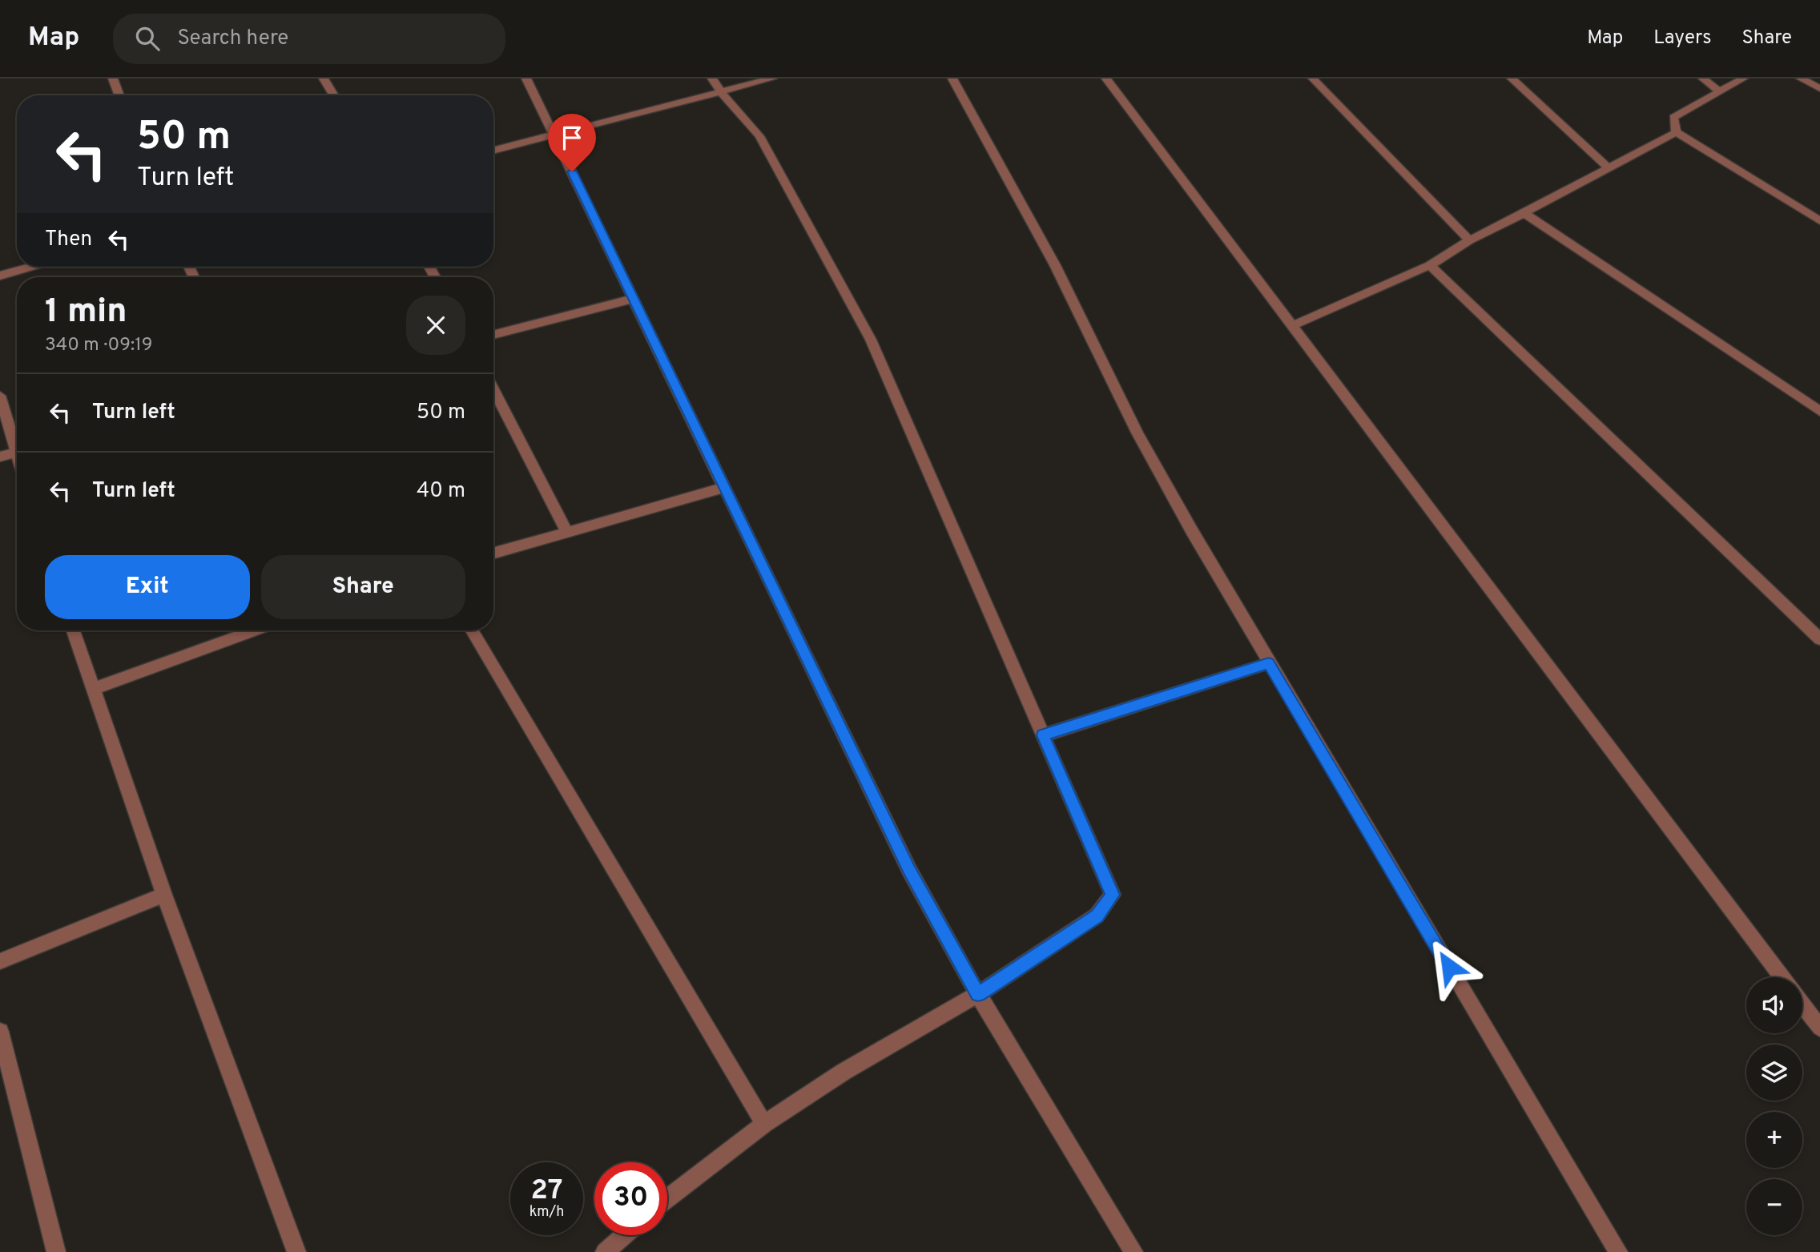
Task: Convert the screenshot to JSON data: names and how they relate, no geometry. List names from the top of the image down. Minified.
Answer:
{"page":{"header":"Map","search":"Search here","nav":["Map","Layers","Share"],"turn":["50 m","Turn left"],"then":"Then","heading":["1 min","340 m · 09:19"],"list":[{"name":"Turn left","value":"50 m"},{"name":"Turn left","value":"40 m"}],"buttons":["Exit","Share"],"map_buttons":["+","−"],"speed":"27 km/h","limit":"30"}}
